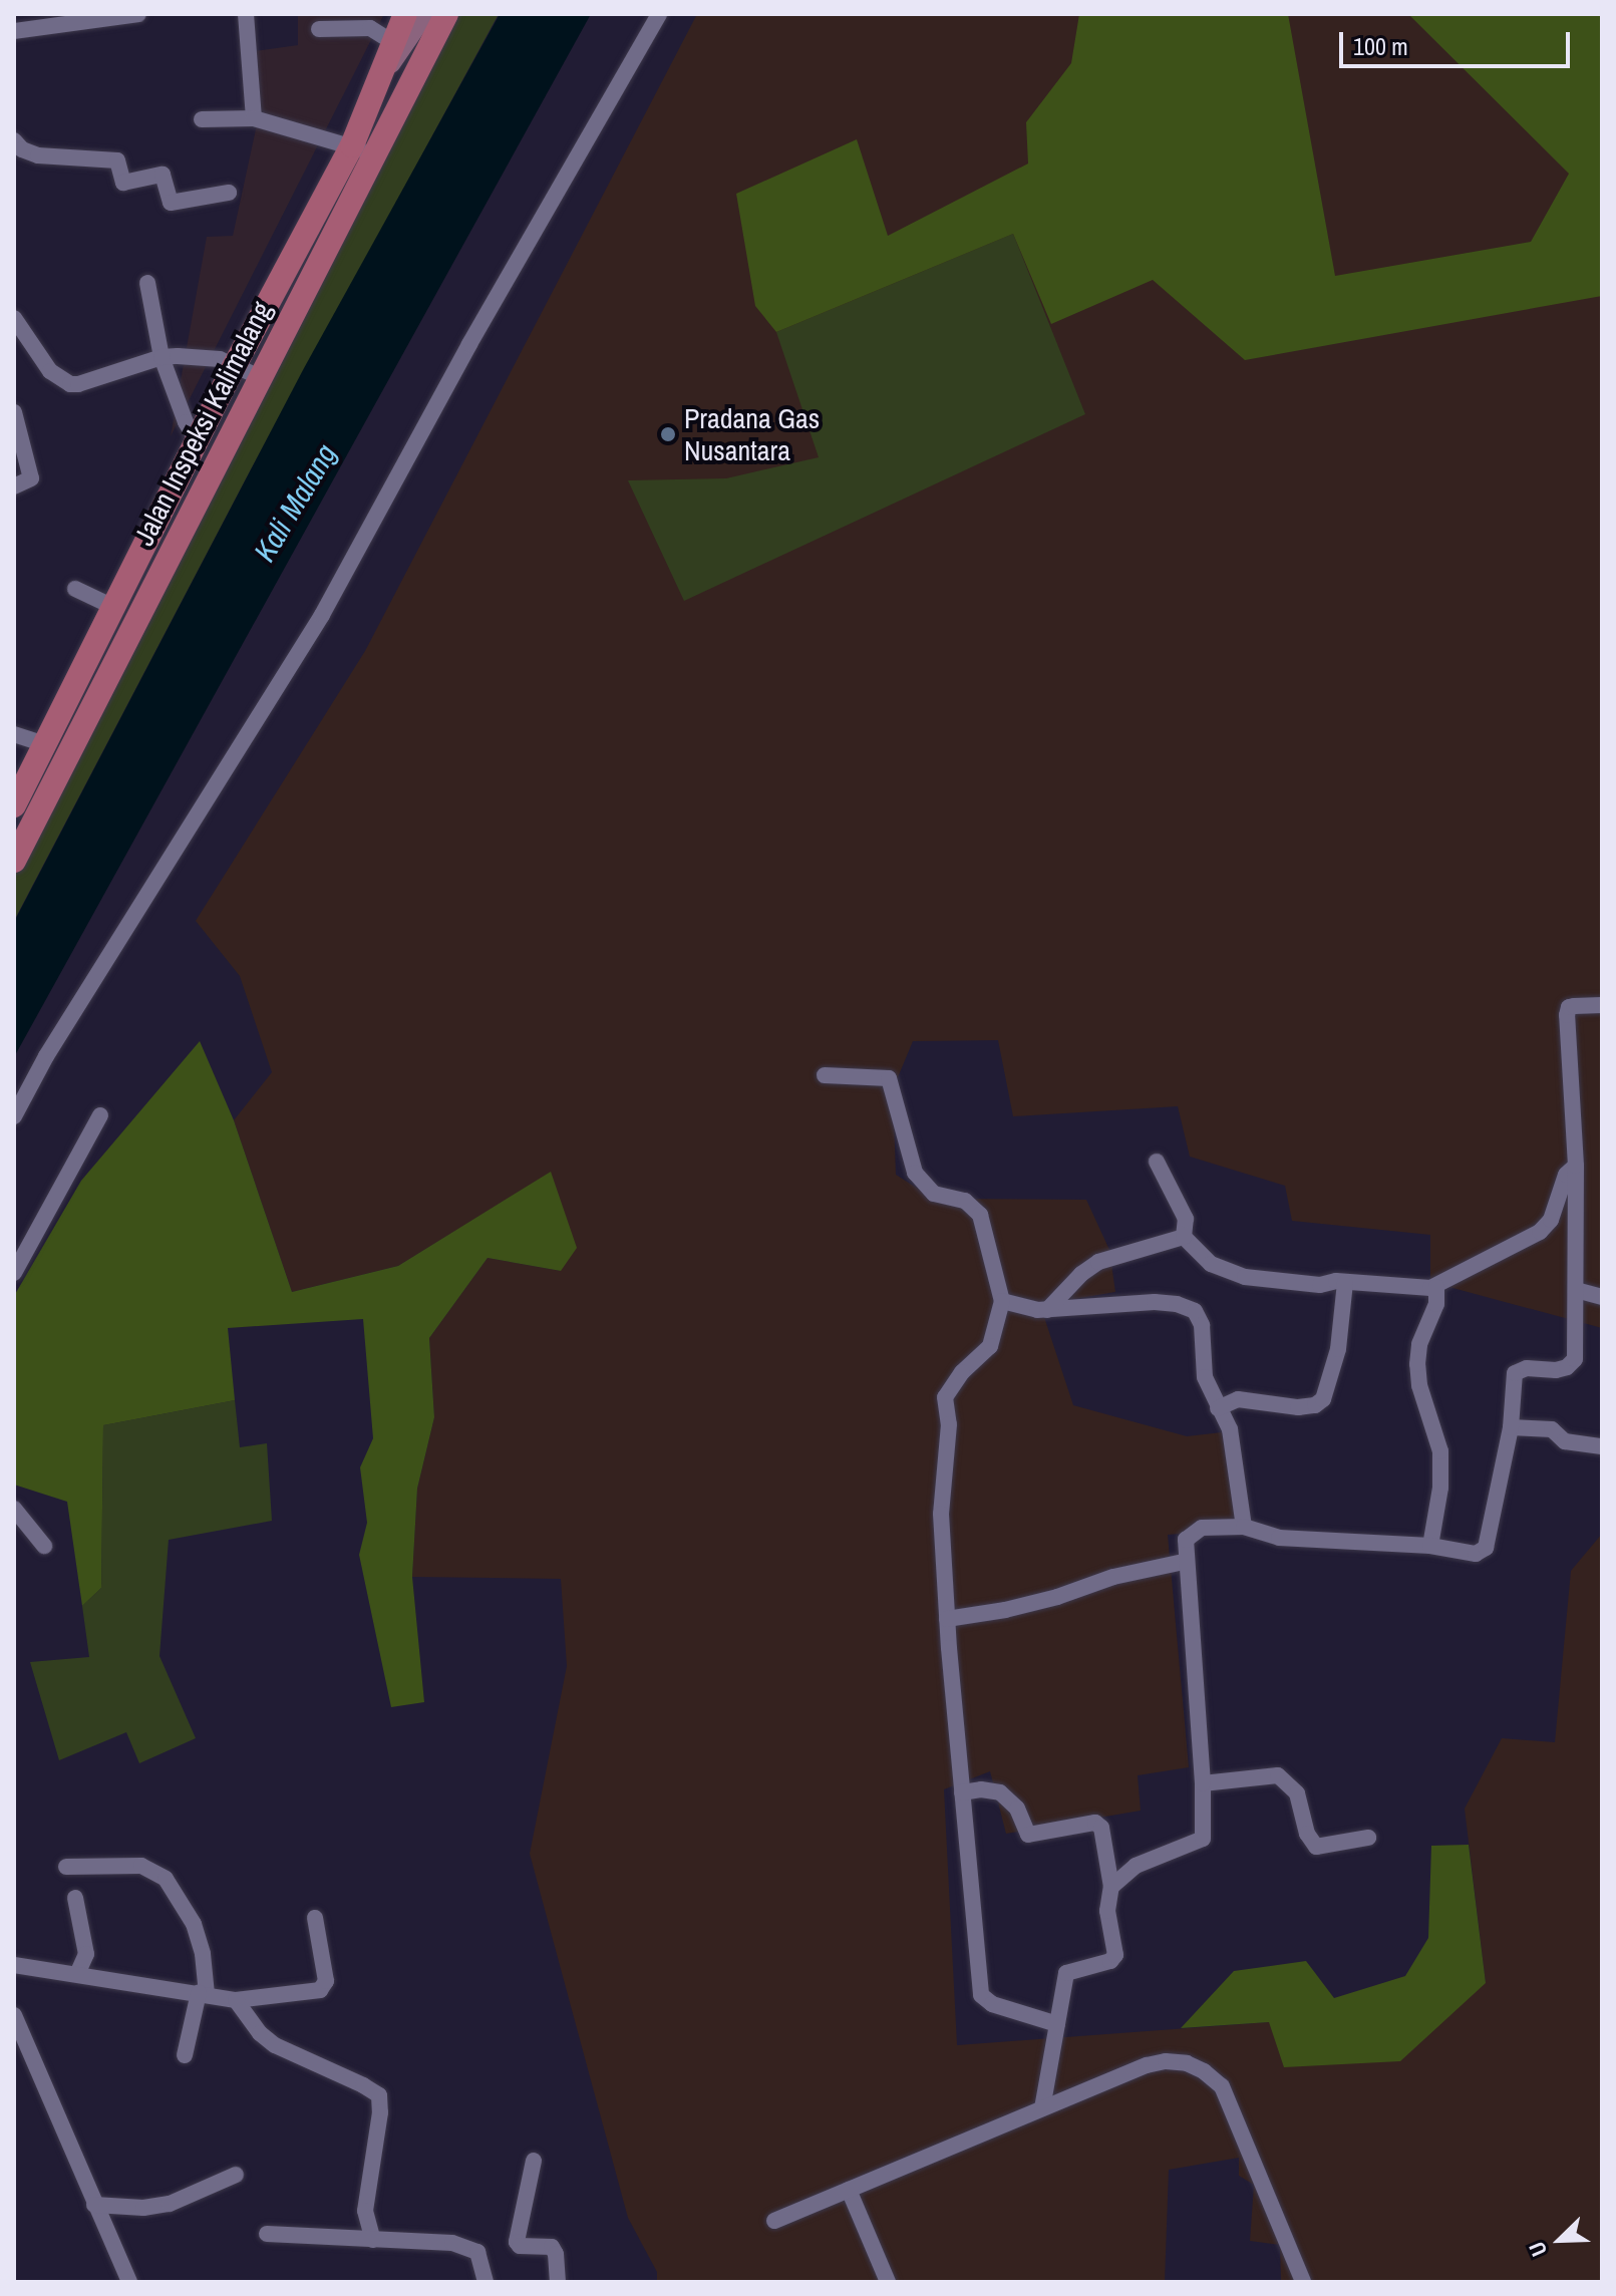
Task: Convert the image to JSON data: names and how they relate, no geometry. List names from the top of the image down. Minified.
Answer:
{"streets":{"main road":["Jalan Inspeksi Kalimalang"]},"water":["Kali Malang"],"places":["Pradana Gas Nusantara"],"scale_bar":"100 m","north":"bottom left"}
